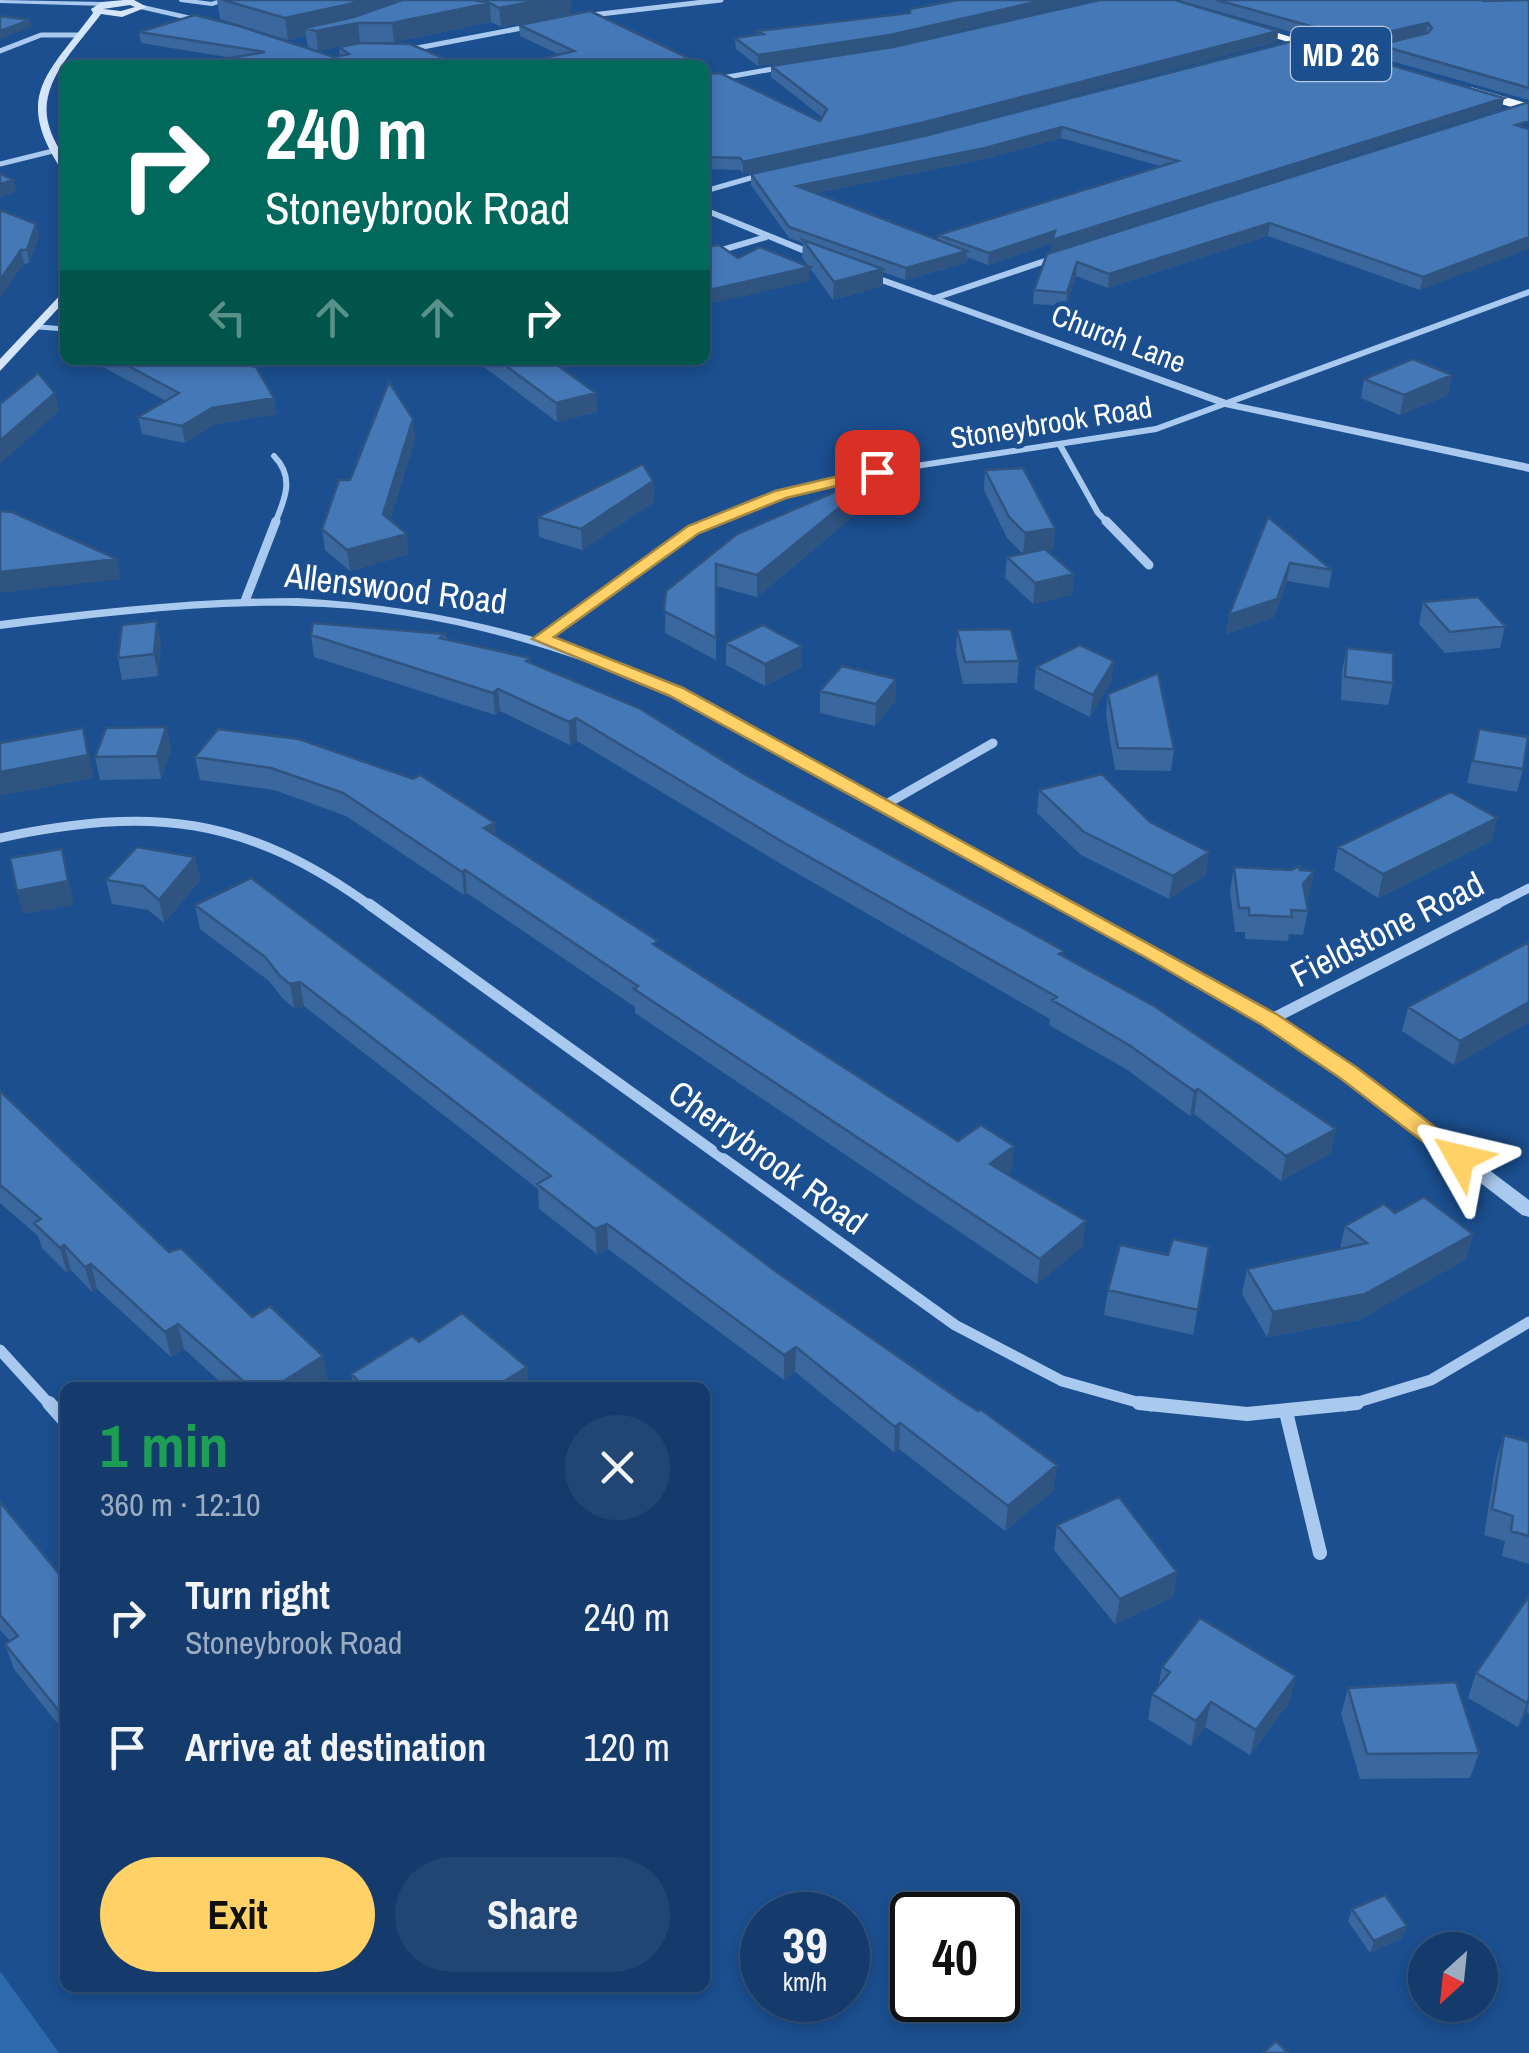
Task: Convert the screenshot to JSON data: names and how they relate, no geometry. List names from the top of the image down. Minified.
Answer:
{"streets":{"main road":["MD 26"],"street":["Church Lane","Stoneybrook Road","Allenswood Road","Fieldstone Road","Cherrybrook Road"]},"crossings":[["Church Lane","Stoneybrook Road"],["Stoneybrook Road","Allenswood Road"],["Allenswood Road","Fieldstone Road"]],"north":"bottom left","page":{"turn":["240 m","Stoneybrook Road"],"heading":["1 min","360 m · 12:10"],"list":[{"name":"Turn right","note":"Stoneybrook Road","value":"240 m"},{"name":"Arrive at destination","value":"120 m"}],"buttons":["Exit","Share"],"speed":"39 km/h","limit":"40"}}
